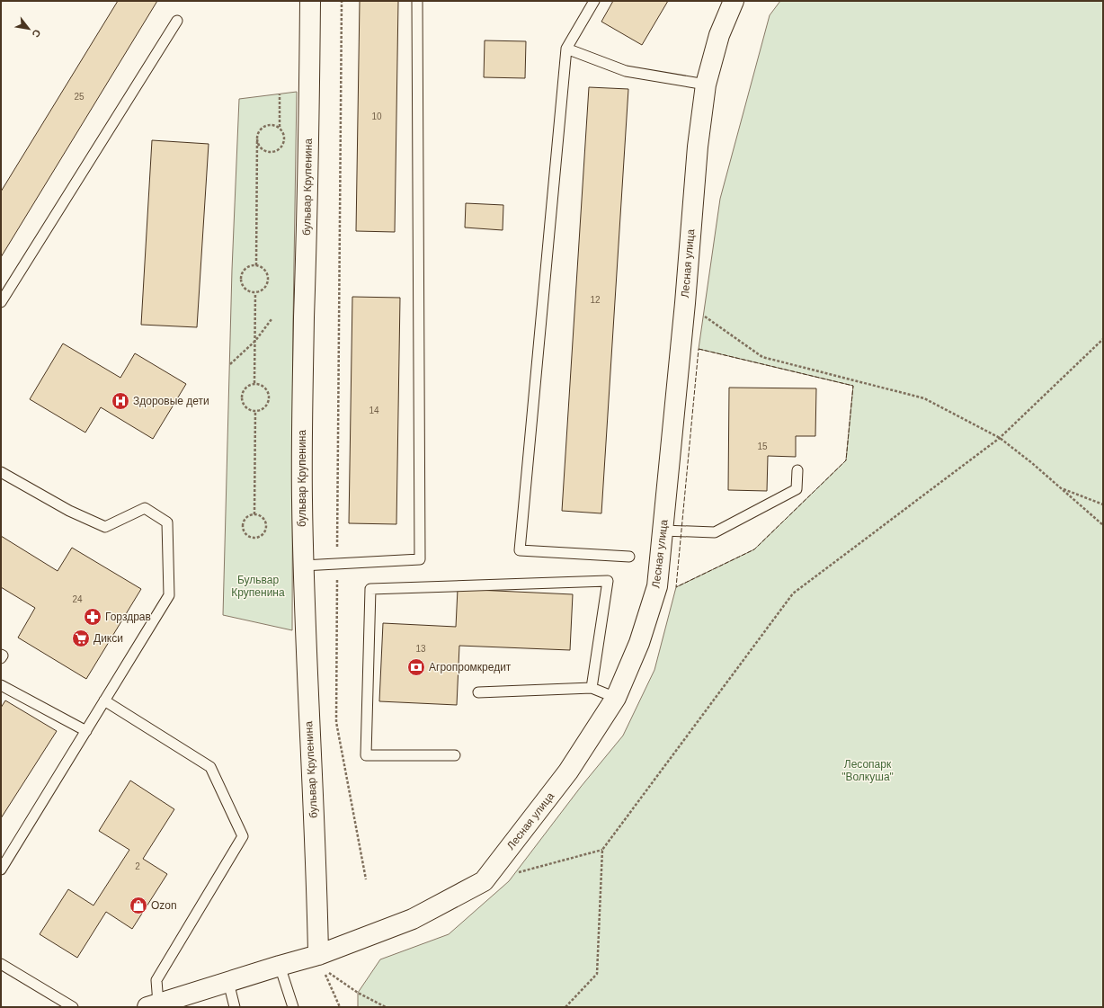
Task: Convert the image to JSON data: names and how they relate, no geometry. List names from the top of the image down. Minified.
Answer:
{"streets":{"street":["бульвар Крупенина","Лесная улица"]},"crossings":[["бульвар Крупенина","Лесная улица"]],"parks":["Бульвар Крупенина","Лесопарк \"Волкуша\""],"places":{"hospital":["Здоровые дети"],"pharmacy":["Горздрав"],"supermarket":["Дикси"],"bank":["Агропромкредит"],"shop":["Ozon"]},"house_numbers":["25","10","12","14","15","24","13","2"],"north":"bottom right"}
